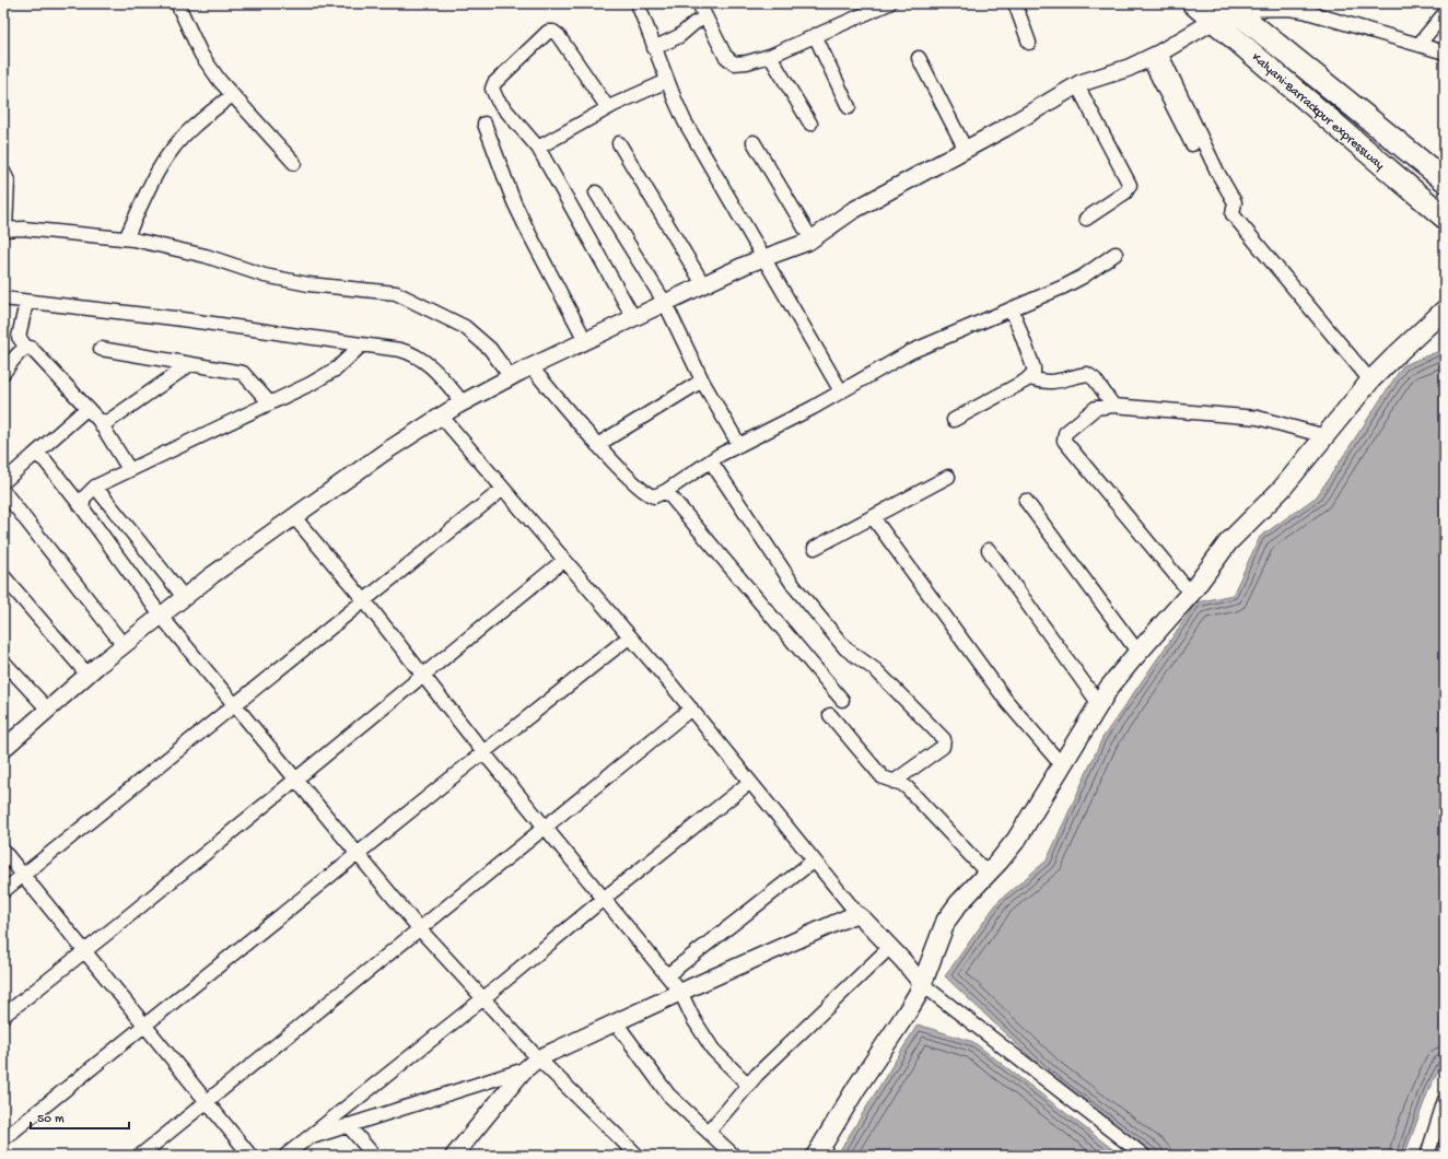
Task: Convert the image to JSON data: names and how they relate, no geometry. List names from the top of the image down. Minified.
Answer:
{"streets":{"highway":["Kalyani-Barrackpur expressway"]},"scale_bar":"50 m"}
